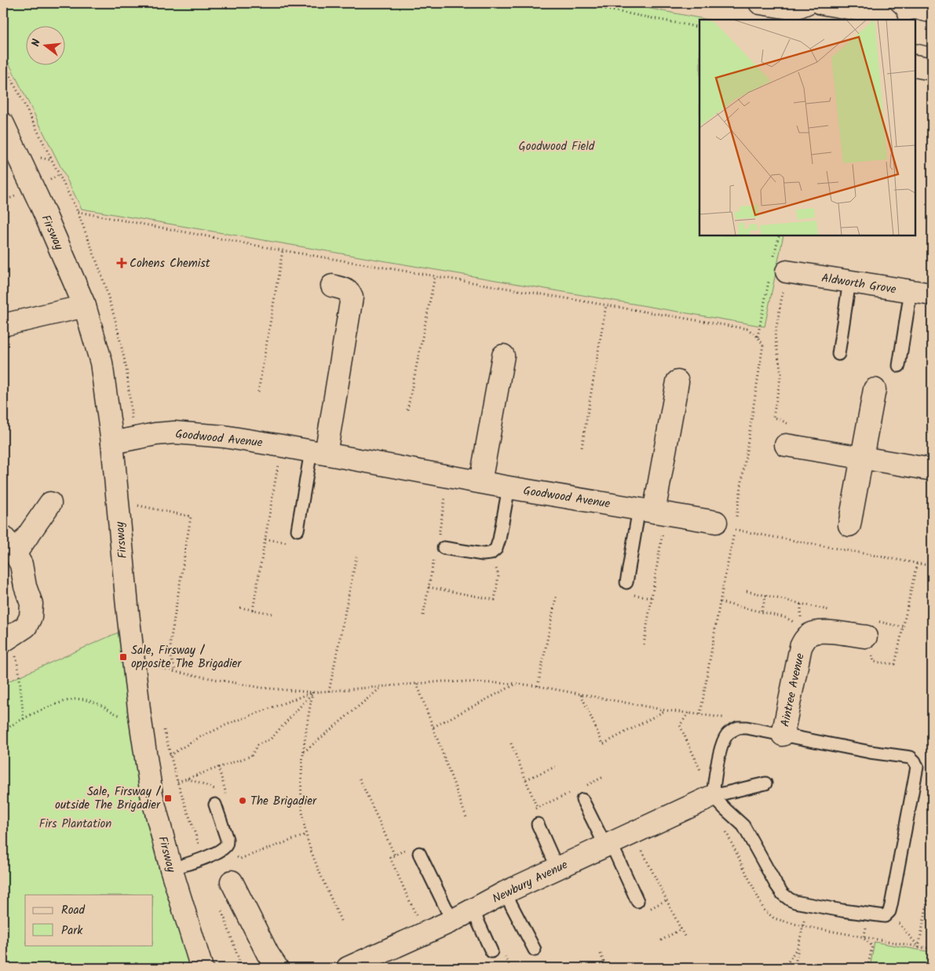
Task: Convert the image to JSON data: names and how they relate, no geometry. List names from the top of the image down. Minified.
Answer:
{"streets":{"street":["Firsway","Aldworth Grove","Goodwood Avenue","Aintree Avenue","Newbury Avenue"]},"crossings":[["Firsway","Goodwood Avenue"]],"parks":["Goodwood Field","Firs Plantation"],"places":{"health":["Cohens Chemist"],"transit":["Sale, Firsway / opposite The Brigadier","Sale, Firsway / outside The Brigadier"],"other":["The Brigadier"]},"legend":["Road","Park"],"north":"left"}
